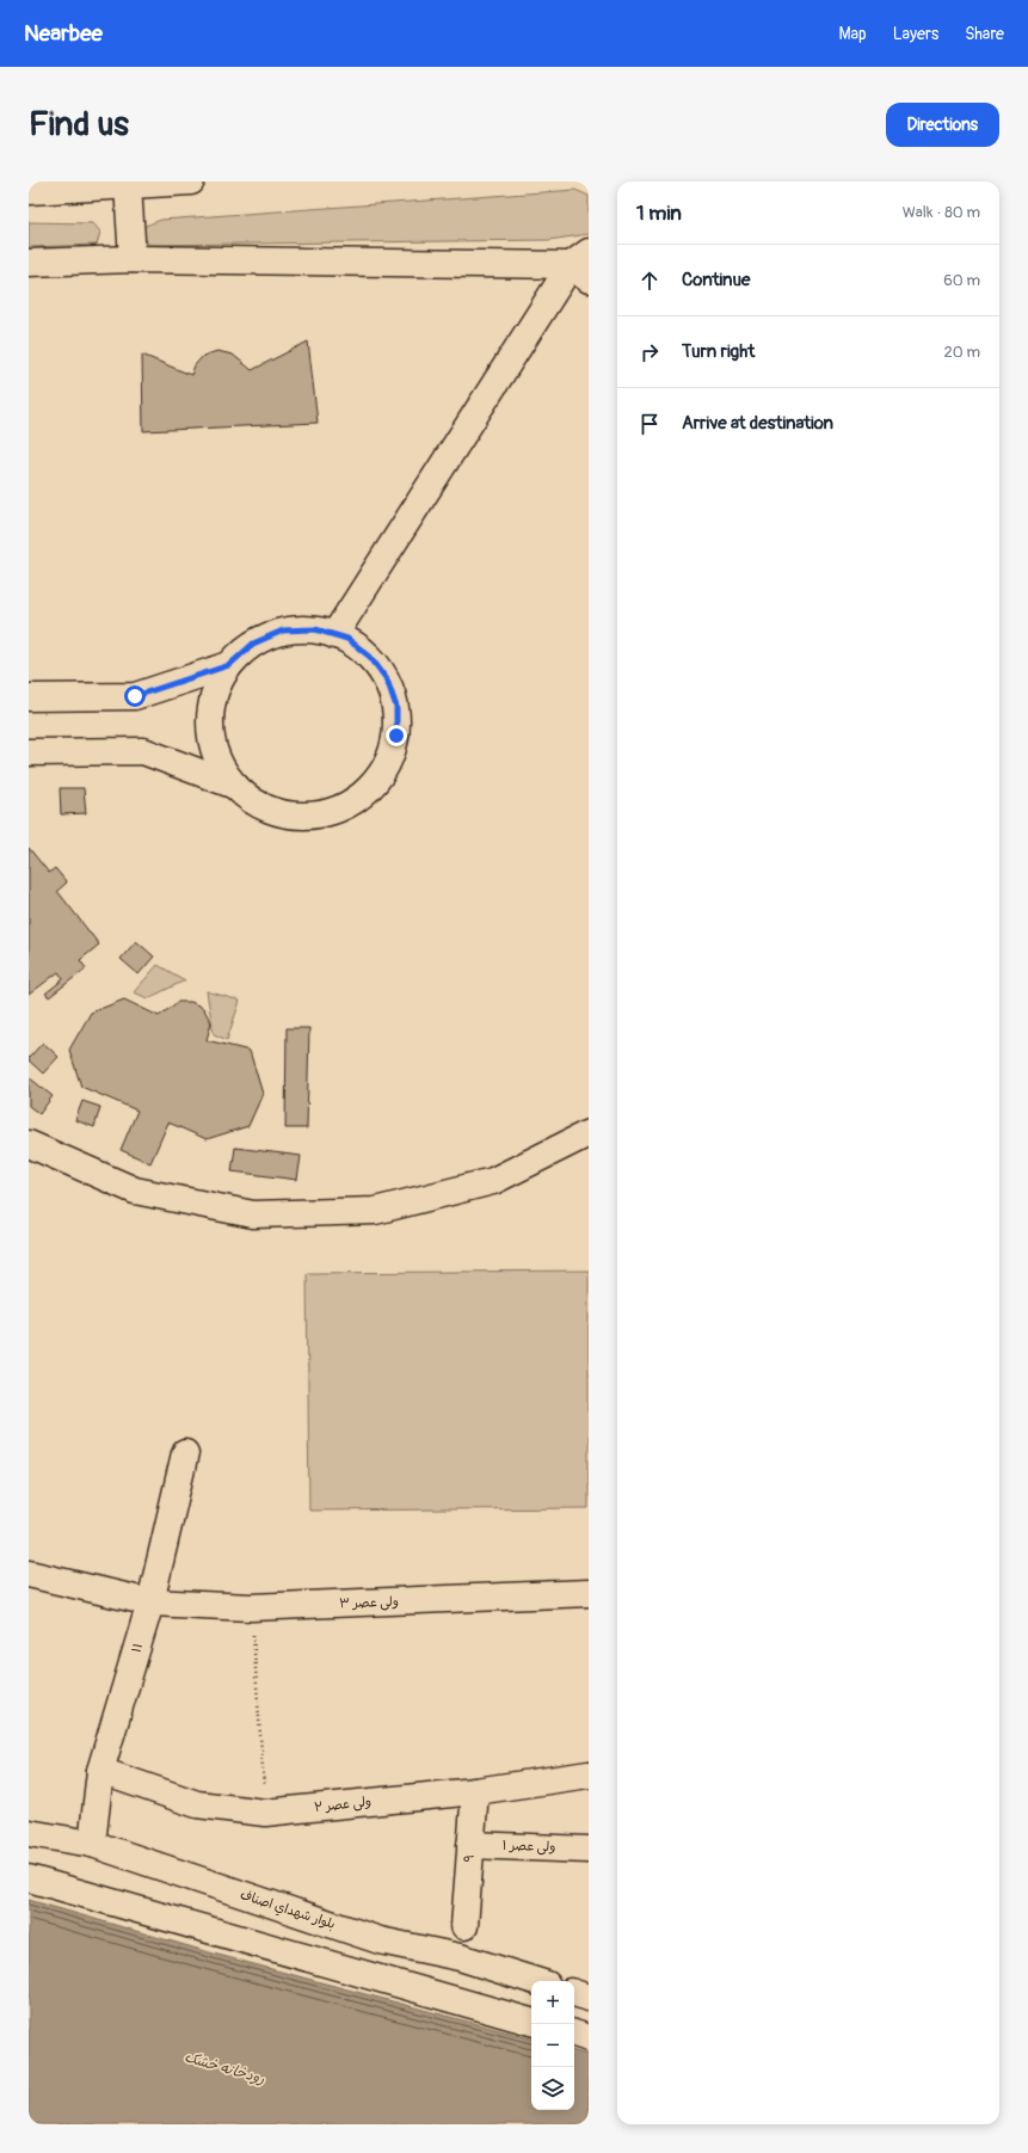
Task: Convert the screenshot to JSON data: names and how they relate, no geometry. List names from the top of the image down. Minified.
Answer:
{"streets":{"street":["ولی عصر ۳","۱۱","ولی عصر ۲","ولی عصر ۱","۹","بلوار شهداي اصناف"]},"crossings":[["ولی عصر ۳","۱۱"],["۱۱","ولی عصر ۲"],["۱۱","بلوار شهداي اصناف"],["ولی عصر ۲","۹"],["ولی عصر ۱","۹"]],"water":["رودخانه خشک"],"page":{"header":"Nearbee","nav":["Map","Layers","Share"],"buttons":"Directions","title":"Find us","heading":["1 min","Walk · 80 m"],"list":[["Continue","60 m"],["Turn right","20 m"],"Arrive at destination"],"map_buttons":["+","−"]}}
